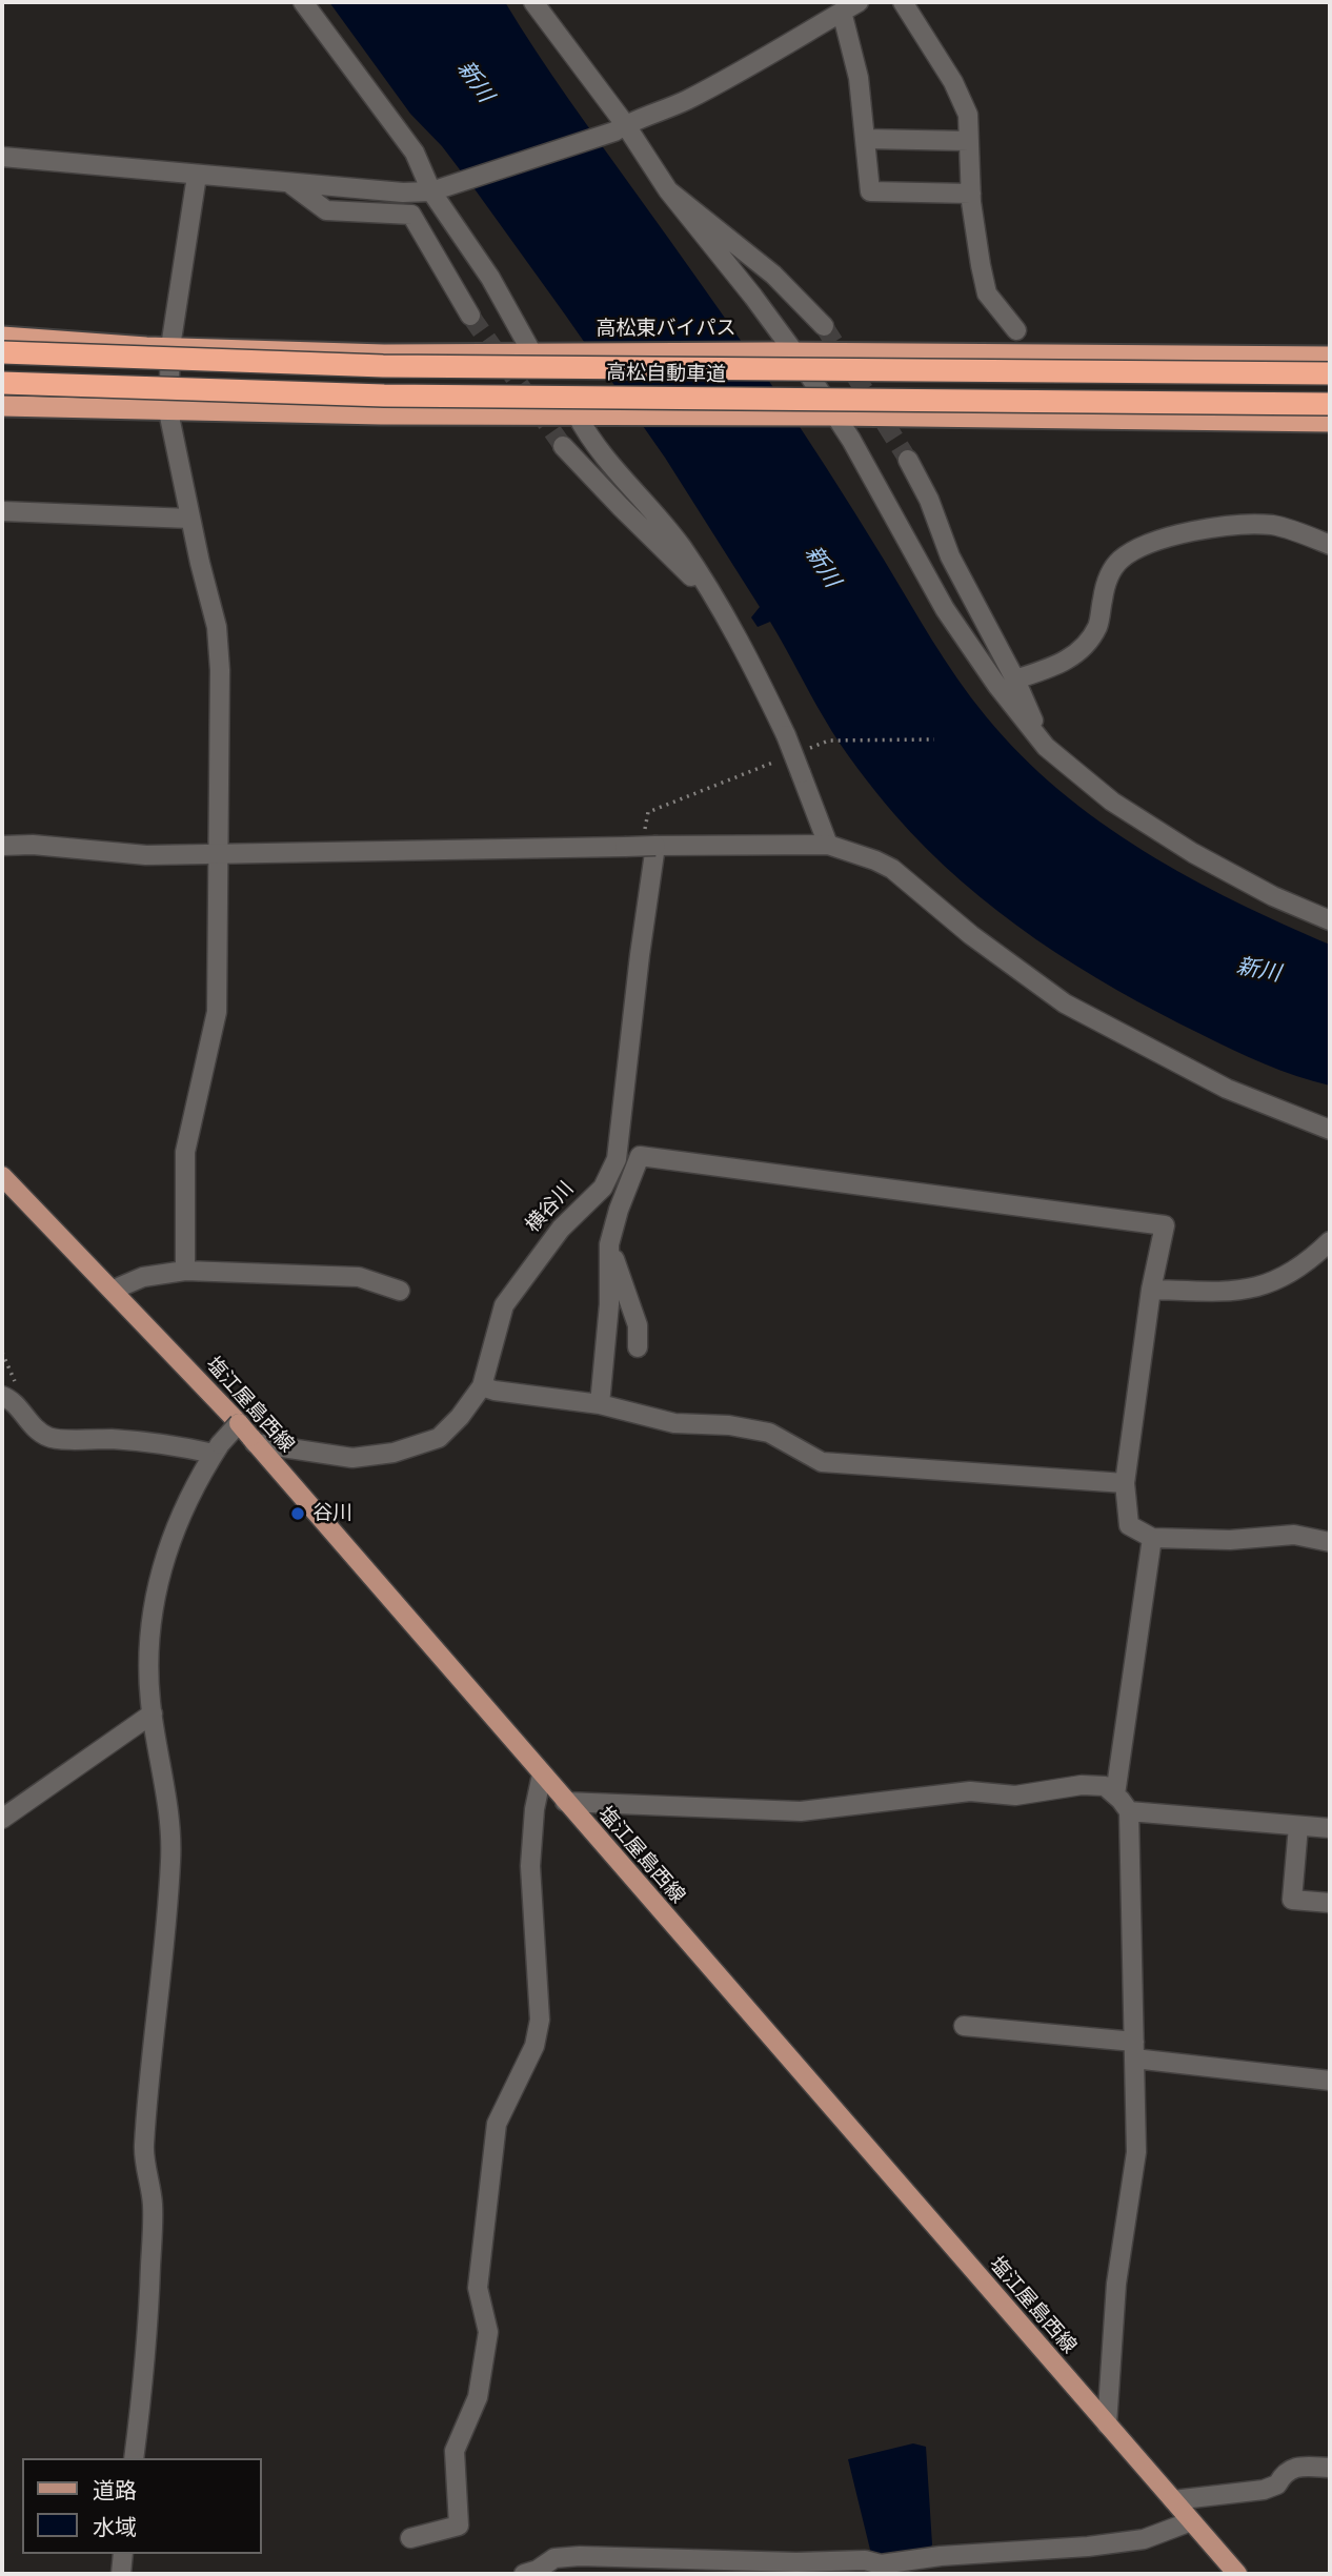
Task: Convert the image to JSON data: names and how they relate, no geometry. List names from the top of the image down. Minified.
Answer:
{"streets":{"highway":["高松東バイパス","高松自動車道"],"main road":["塩江屋島西線"]},"water":["新川"],"places":["谷川"],"legend":["道路","水域"]}
